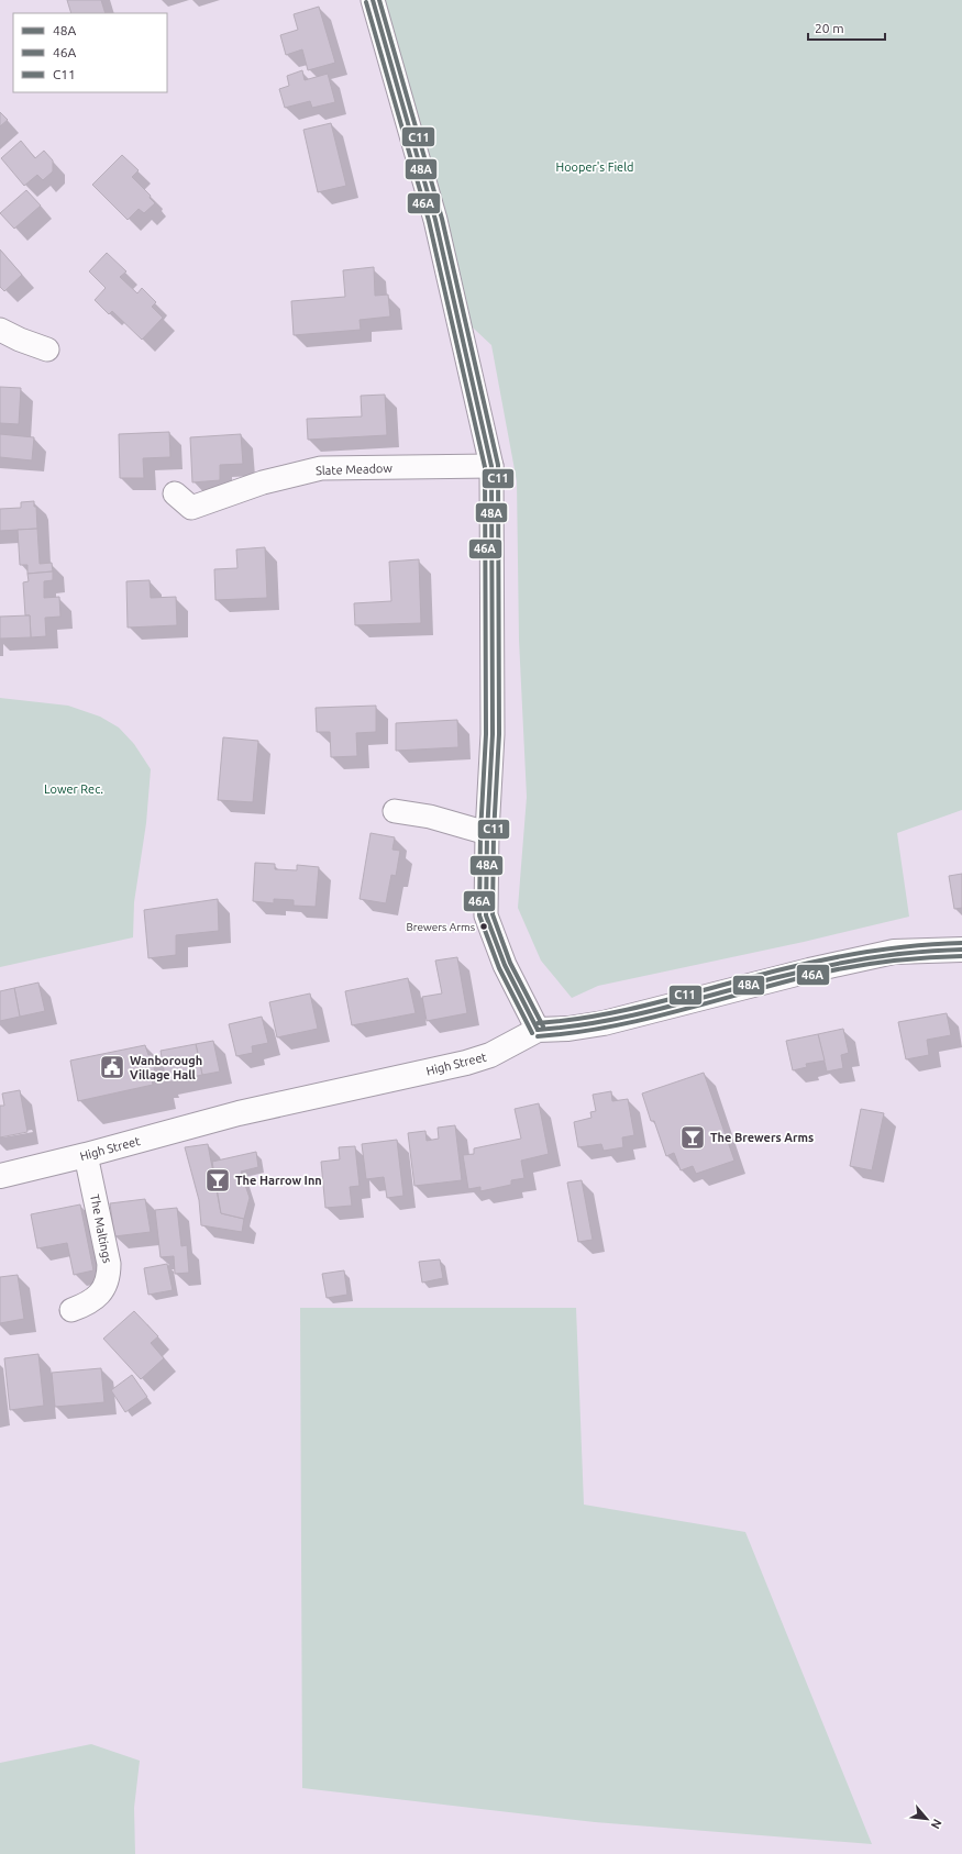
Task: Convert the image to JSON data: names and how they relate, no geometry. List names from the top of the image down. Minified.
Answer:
{"streets":{"street":["Slate Meadow","High Street","The Maltings"]},"crossings":[["High Street","The Maltings"]],"parks":["Hooper's Field","Lower Rec."],"places":{"other":["Brewers Arms"],"public building":["Wanborough Village Hall"],"bar":["The Brewers Arms","The Harrow Inn"]},"lines":["transit line 48A","transit line C11","transit line 46A"],"legend":["48A","46A","C11"],"scale_bar":"20 m","north":"bottom right"}
